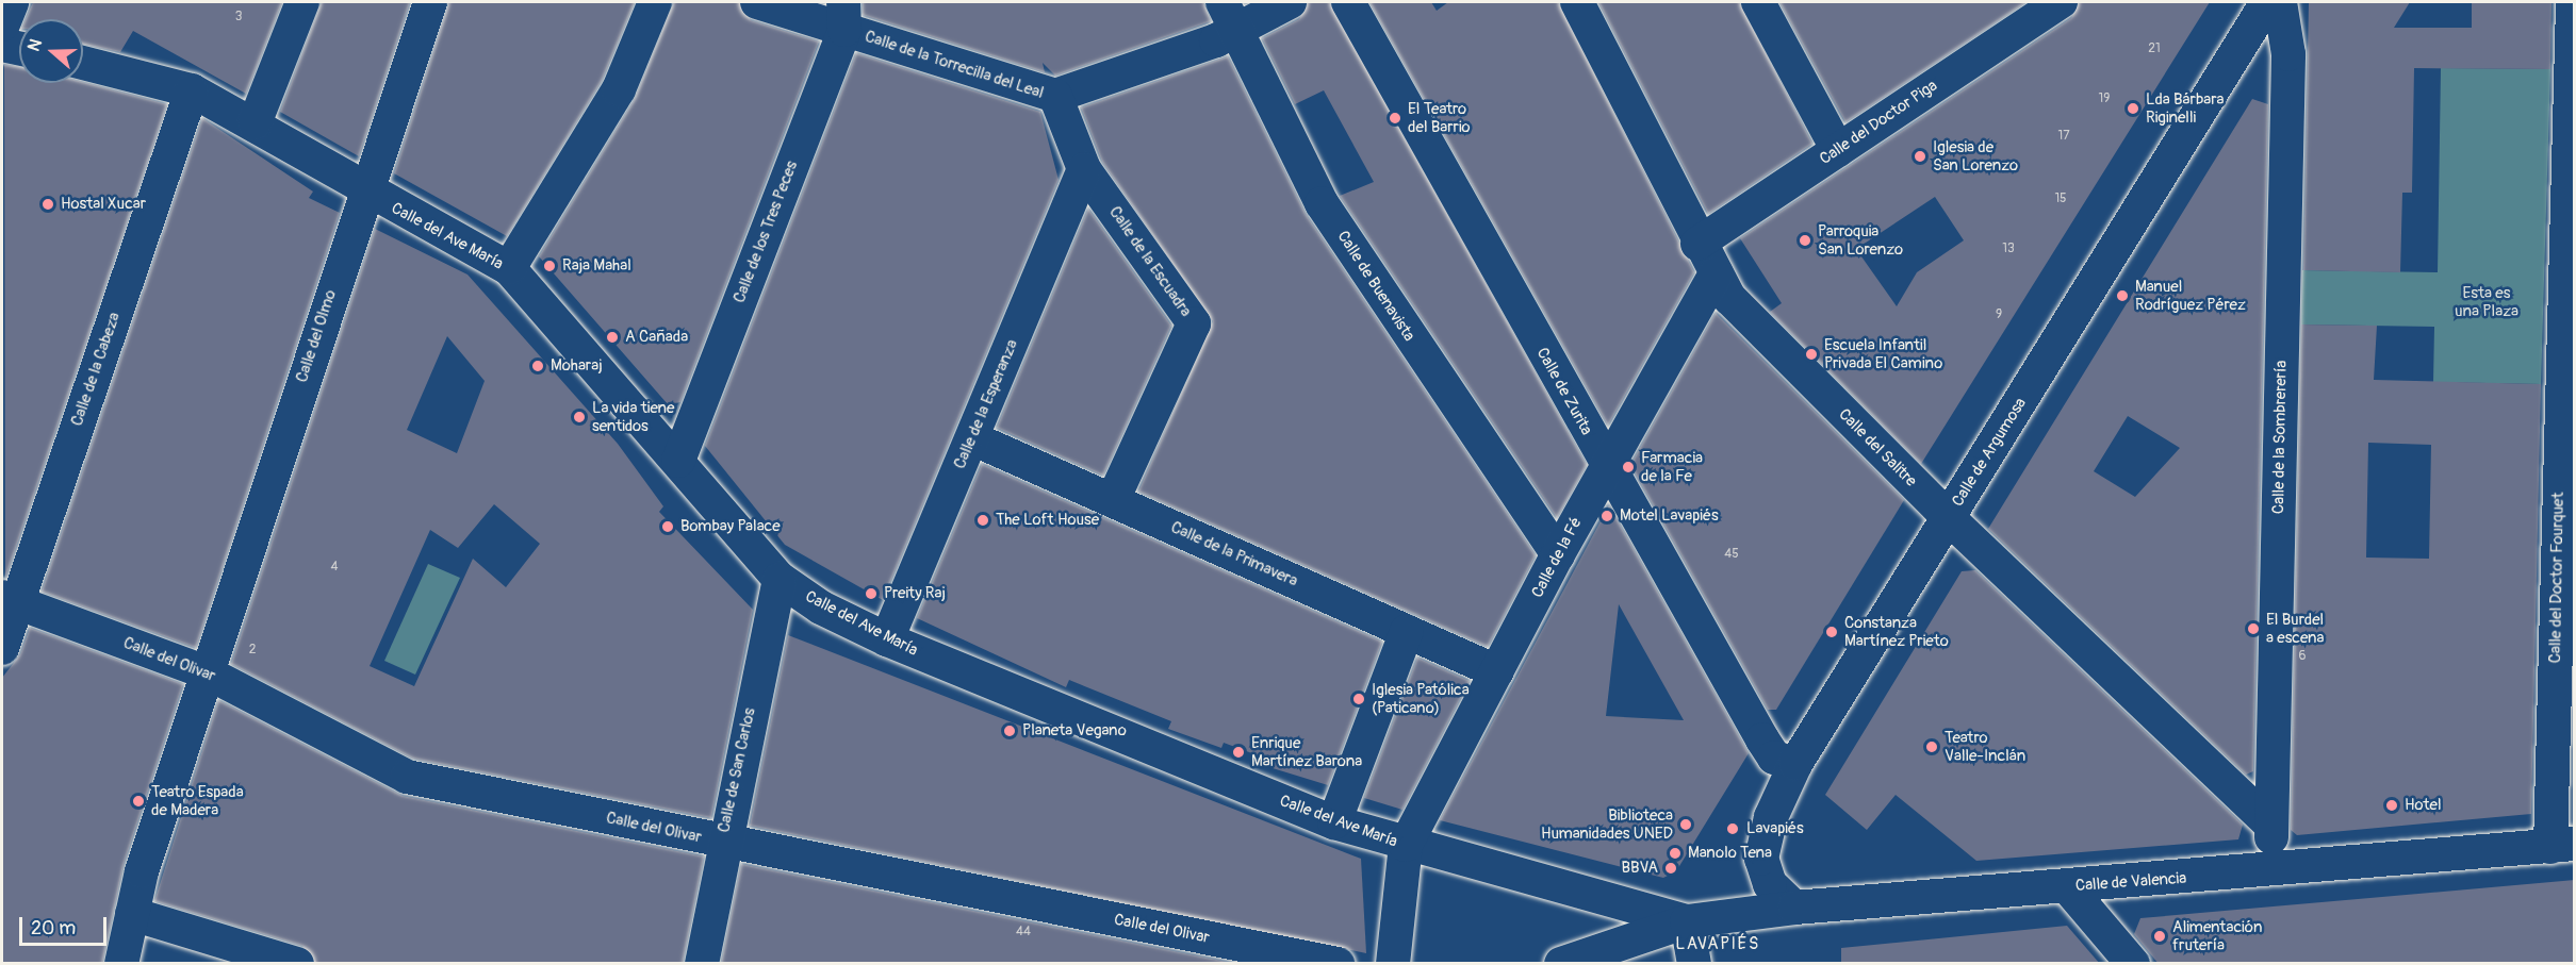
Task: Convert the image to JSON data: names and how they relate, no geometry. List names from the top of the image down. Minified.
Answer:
{"streets":{"street":["Calle de la Torrecilla del Leal","Calle del Doctor Piga","Calle de los Tres Peces","Calle del Ave María","Calle de la Escuadra","Calle de Buenavista","Calle del Olmo","Calle de la Cabeza","Calle de Zurita","Calle de la Esperanza","Calle de la Sombrerería","Calle del Salitre","Calle de Argumosa","Calle de la Primavera","Calle de la Fé","Calle del Doctor Fourquet","Calle del Olivar","Calle de San Carlos","Calle de Valencia"]},"crossings":[["Calle de la Torrecilla del Leal","Calle de los Tres Peces"],["Calle de la Torrecilla del Leal","Calle de la Escuadra"],["Calle de la Torrecilla del Leal","Calle de Buenavista"],["Calle del Doctor Piga","Calle del Salitre"],["Calle de los Tres Peces","Calle del Ave María"],["Calle del Ave María","Calle del Olmo"],["Calle del Ave María","Calle de la Cabeza"],["Calle del Ave María","Calle de la Esperanza"],["Calle del Ave María","Calle de la Fé"],["Calle del Ave María","Calle de San Carlos"],["Calle del Ave María","Calle de Valencia"],["Calle de la Escuadra","Calle de la Esperanza"],["Calle de la Escuadra","Calle de la Primavera"],["Calle de Buenavista","Calle de la Fé"],["Calle del Olmo","Calle del Olivar"],["Calle de la Cabeza","Calle del Olivar"],["Calle de Zurita","Calle de Argumosa"],["Calle de Zurita","Calle de la Fé"],["Calle de la Esperanza","Calle de la Primavera"],["Calle de la Sombrerería","Calle del Salitre"],["Calle de la Sombrerería","Calle de Valencia"],["Calle del Salitre","Calle de Argumosa"],["Calle del Salitre","Calle de la Fé"],["Calle de Argumosa","Calle de Valencia"],["Calle de la Primavera","Calle de la Fé"],["Calle del Doctor Fourquet","Calle de Valencia"],["Calle del Olivar","Calle de San Carlos"]],"districts":["LAVAPIÉS"],"parks":["Esta es una Plaza"],"places":["Lda Bárbara Riginelli","El Teatro del Barrio","Iglesia de San Lorenzo","Hostal Xucar","Parroquia San Lorenzo","Raja Mahal","Manuel Rodríguez Pérez","A Cañada","Escuela Infantil Privada El Camino","Moharaj","La vida tiene sentidos","Farmacia de la Fe","Motel Lavapiés","The Loft House","Bombay Palace","Preity Raj","El Burdel a escena","Constanza Martínez Prieto","Iglesia Patólica (Paticano)","Planeta Vegano","Teatro Valle-Inclán","Enrique Martínez Barona","Teatro Espada de Madera","Hotel","Biblioteca Humanidades UNED","Lavapiés","Manolo Tena","BBVA","Alimentación frutería"],"house_numbers":["3","21","19","17","15","13","9","45","4","2","6","44"],"scale_bar":"20 m","north":"left"}
